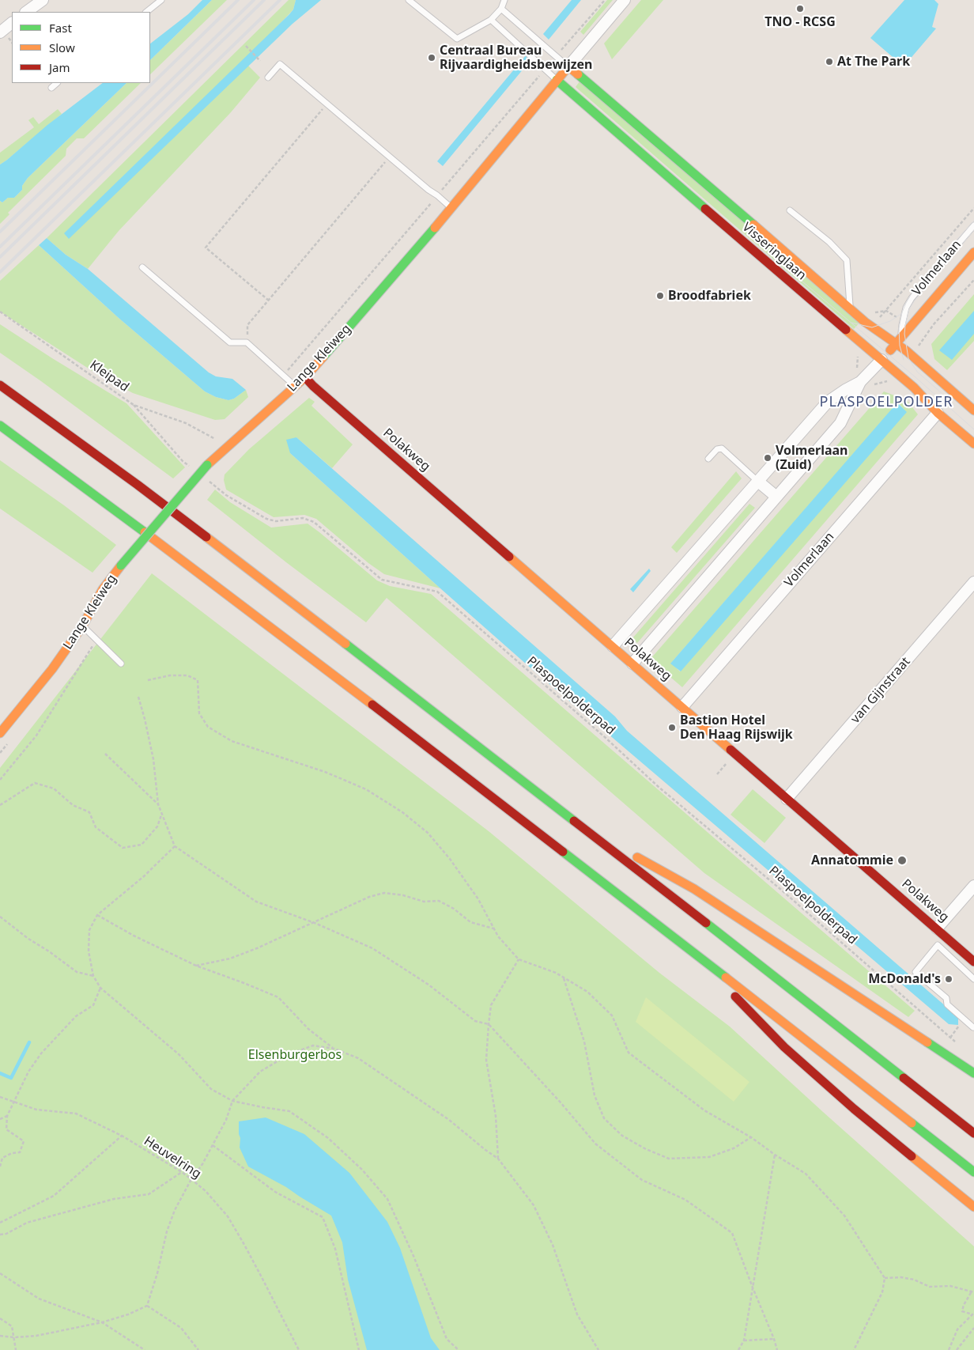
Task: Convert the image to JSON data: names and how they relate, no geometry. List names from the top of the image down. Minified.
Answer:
{"streets":{"main road":["Visseringlaan","Volmerlaan","Lange Kleiweg","Polakweg"],"street":["van Gijnstraat"],"path":["Kleipad","Plaspoelpolderpad","Heuvelring"]},"crossings":[["Visseringlaan","Volmerlaan"],["Visseringlaan","Lange Kleiweg"],["Volmerlaan","Polakweg"],["Lange Kleiweg","Polakweg"],["Polakweg","van Gijnstraat"]],"districts":["PLASPOELPOLDER"],"parks":["Elsenburgerbos"],"places":["TNO - RCSG","Centraal Bureau Rijvaardigheidsbewijzen","At The Park","Broodfabriek","Volmerlaan (Zuid)","Bastion Hotel Den Haag Rijswijk","Annatommie","McDonald's"],"legend":["Fast","Slow","Jam"]}
